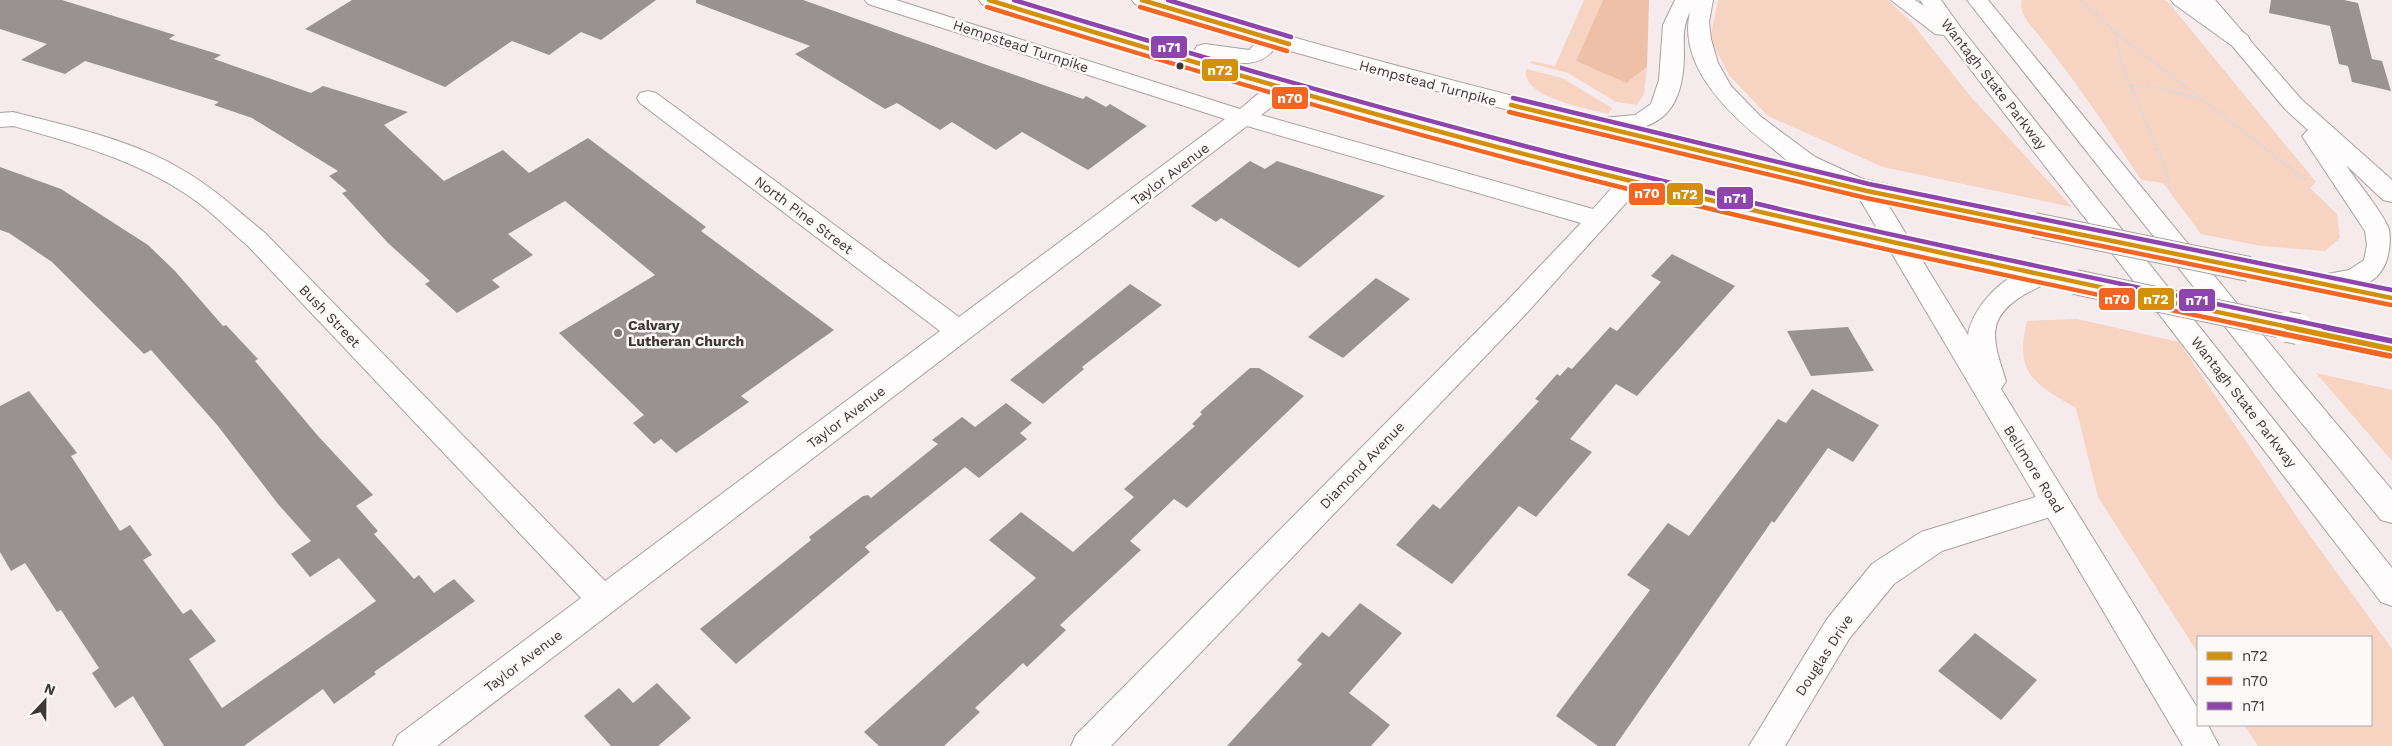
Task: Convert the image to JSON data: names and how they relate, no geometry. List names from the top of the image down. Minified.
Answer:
{"streets":{"main road":["Hempstead Turnpike","Wantagh State Parkway","Taylor Avenue","North Pine Street","Bush Street","Diamond Avenue","Bellmore Road","Douglas Drive"]},"crossings":[["Hempstead Turnpike","Taylor Avenue"],["Hempstead Turnpike","Diamond Avenue"],["Hempstead Turnpike","Bellmore Road"],["Taylor Avenue","North Pine Street"],["Taylor Avenue","Bush Street"],["Bellmore Road","Douglas Drive"]],"places":["Calvary Lutheran Church"],"lines":["transit line n72","transit line n71","transit line n70"],"legend":["n72","n70","n71"],"north":"top"}
